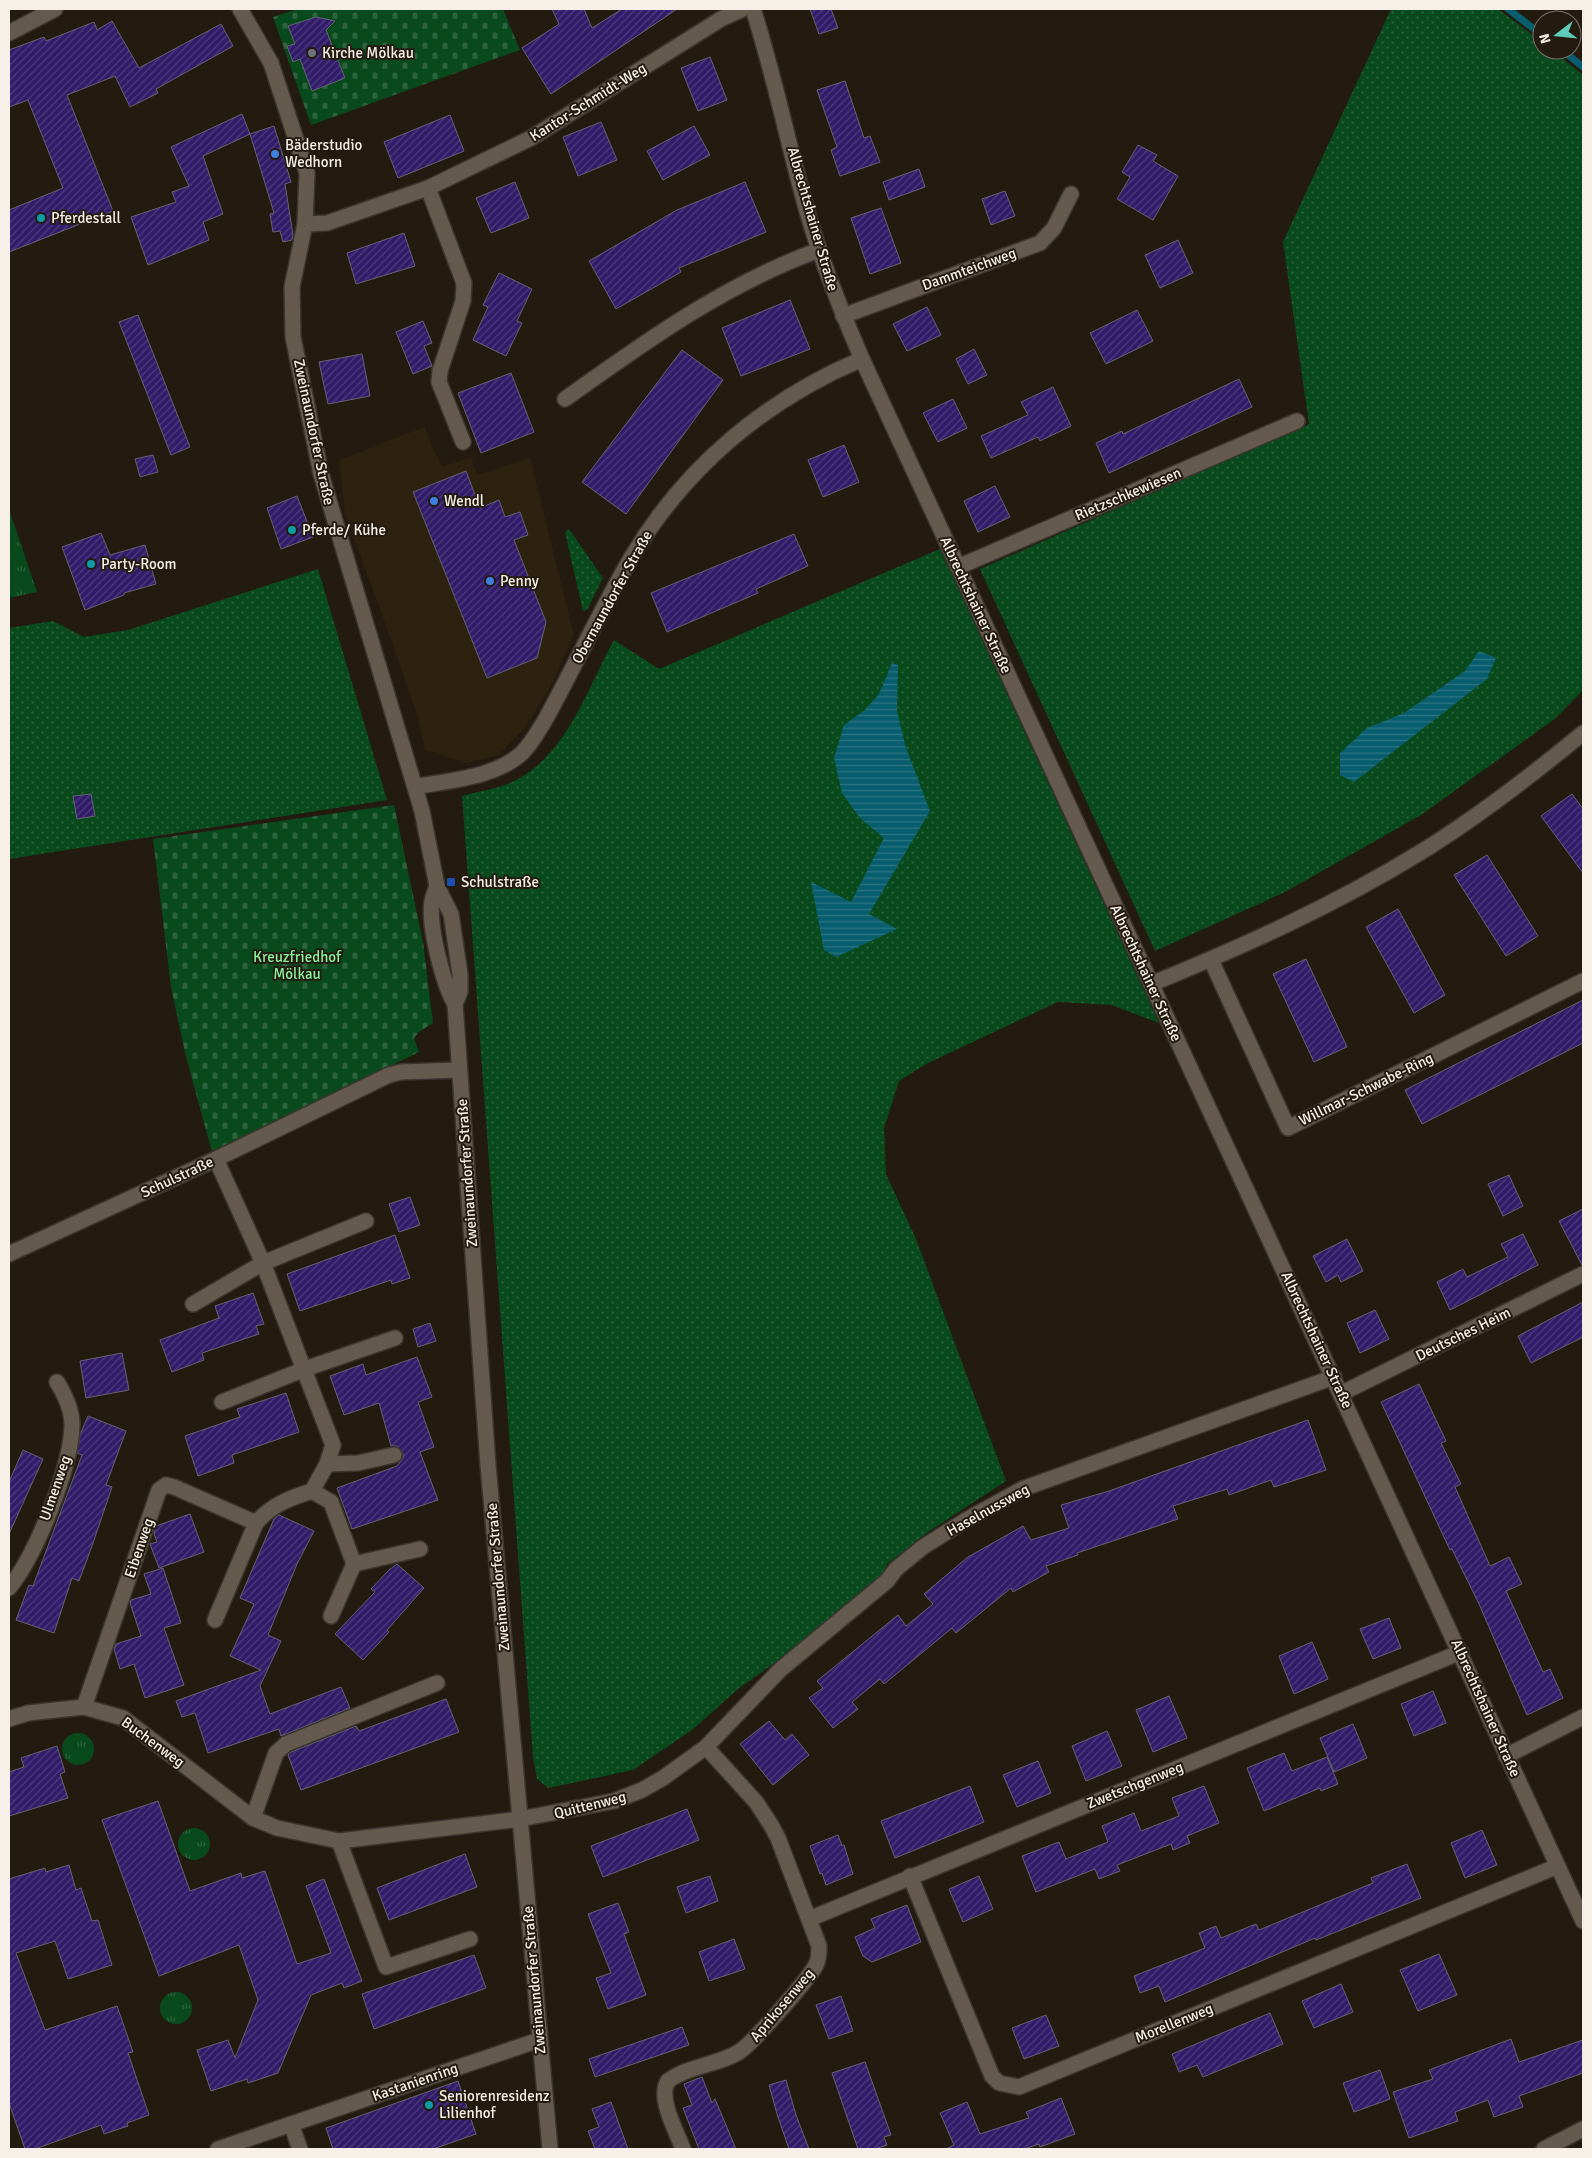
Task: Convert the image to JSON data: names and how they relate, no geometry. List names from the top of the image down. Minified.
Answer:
{"streets":{"street":["Kantor-Schmidt-Weg","Albrechtshainer Straße","Dammteichweg","Zweinaundorfer Straße","Rietzschkewiesen","Obernaundorfer Straße","Willmar-Schwabe-Ring","Schulstraße","Deutsches Heim","Ulmenweg","Haselnussweg","Eibenweg","Buchenweg","Zwetschgenweg","Quittenweg","Aprikosenweg","Morellenweg","Kastanienring"]},"crossings":[["Kantor-Schmidt-Weg","Zweinaundorfer Straße"],["Albrechtshainer Straße","Dammteichweg"],["Albrechtshainer Straße","Rietzschkewiesen"],["Albrechtshainer Straße","Obernaundorfer Straße"],["Albrechtshainer Straße","Deutsches Heim"],["Albrechtshainer Straße","Haselnussweg"],["Albrechtshainer Straße","Zwetschgenweg"],["Albrechtshainer Straße","Morellenweg"],["Zweinaundorfer Straße","Obernaundorfer Straße"],["Zweinaundorfer Straße","Schulstraße"],["Zweinaundorfer Straße","Buchenweg"],["Zweinaundorfer Straße","Quittenweg"],["Zweinaundorfer Straße","Kastanienring"],["Haselnussweg","Quittenweg"],["Haselnussweg","Aprikosenweg"],["Eibenweg","Buchenweg"],["Buchenweg","Quittenweg"],["Zwetschgenweg","Aprikosenweg"],["Zwetschgenweg","Morellenweg"],["Quittenweg","Aprikosenweg"]],"parks":["Kreuzfriedhof Mölkau"],"places":{"other":["Kirche Mölkau","Bäderstudio Wedhorn","Pferdestall","Wendl","Pferde/ Kühe","Party-Room","Penny","Seniorenresidenz Lilienhof"],"transit":["Schulstraße"]},"north":"left"}
